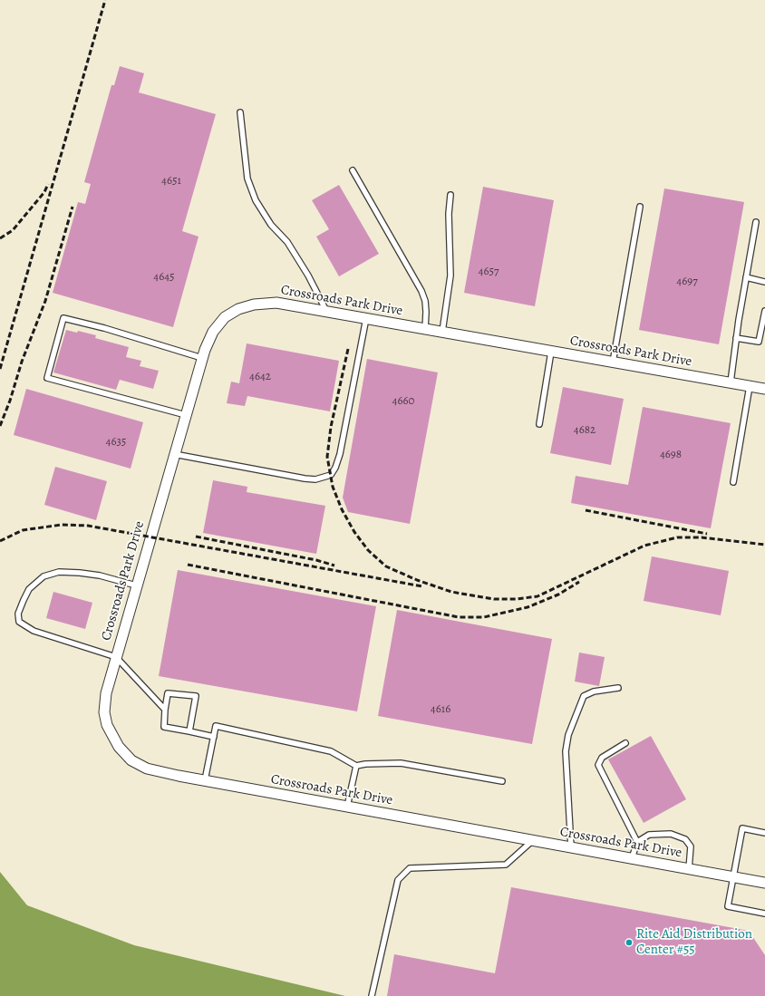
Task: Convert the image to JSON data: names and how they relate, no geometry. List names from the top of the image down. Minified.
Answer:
{"streets":{"street":["Crossroads Park Drive"]},"places":["Rite Aid Distribution Center #55"],"house_numbers":["4651","4657","4645","4697","4642","4660","4682","4635","4698","4616"]}
